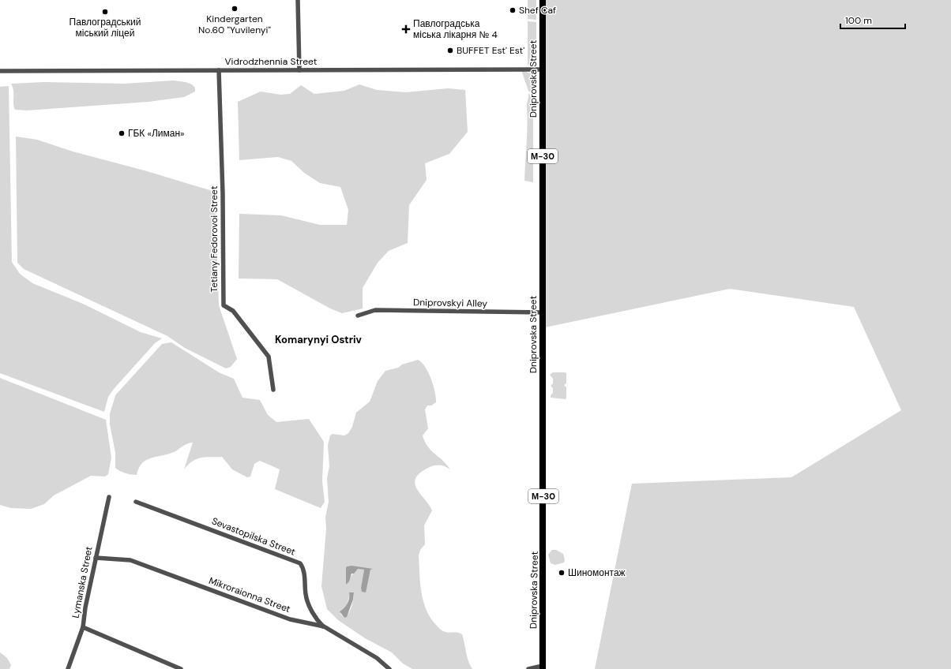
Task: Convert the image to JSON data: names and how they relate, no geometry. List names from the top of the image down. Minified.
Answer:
{"streets":{"highway":["Dniprovska Street","М-30"],"street":["Vidrodzhennia Street","Tetiany Fedorovoi Street","Dniprovskyi Alley","Sevastopilska Street","Lymanska Street","Mikroraionna Street"]},"crossings":[["Vidrodzhennia Street","Dniprovska Street"],["Vidrodzhennia Street","Tetiany Fedorovoi Street"],["Dniprovska Street","Dniprovskyi Alley"],["Sevastopilska Street","Mikroraionna Street"],["Lymanska Street","Mikroraionna Street"]],"districts":["Komarynyi Ostriv"],"places":{"other":["Kindergarten No.60 \"Yuvilenyi\"","Shef Caf","Павлоградський міський ліцей","BUFFET Est' Est'","ГБК «Лиман»","Шиномонтаж"],"health":["Павлоградська міська лікарня № 4"]},"scale_bar":"100 m"}
